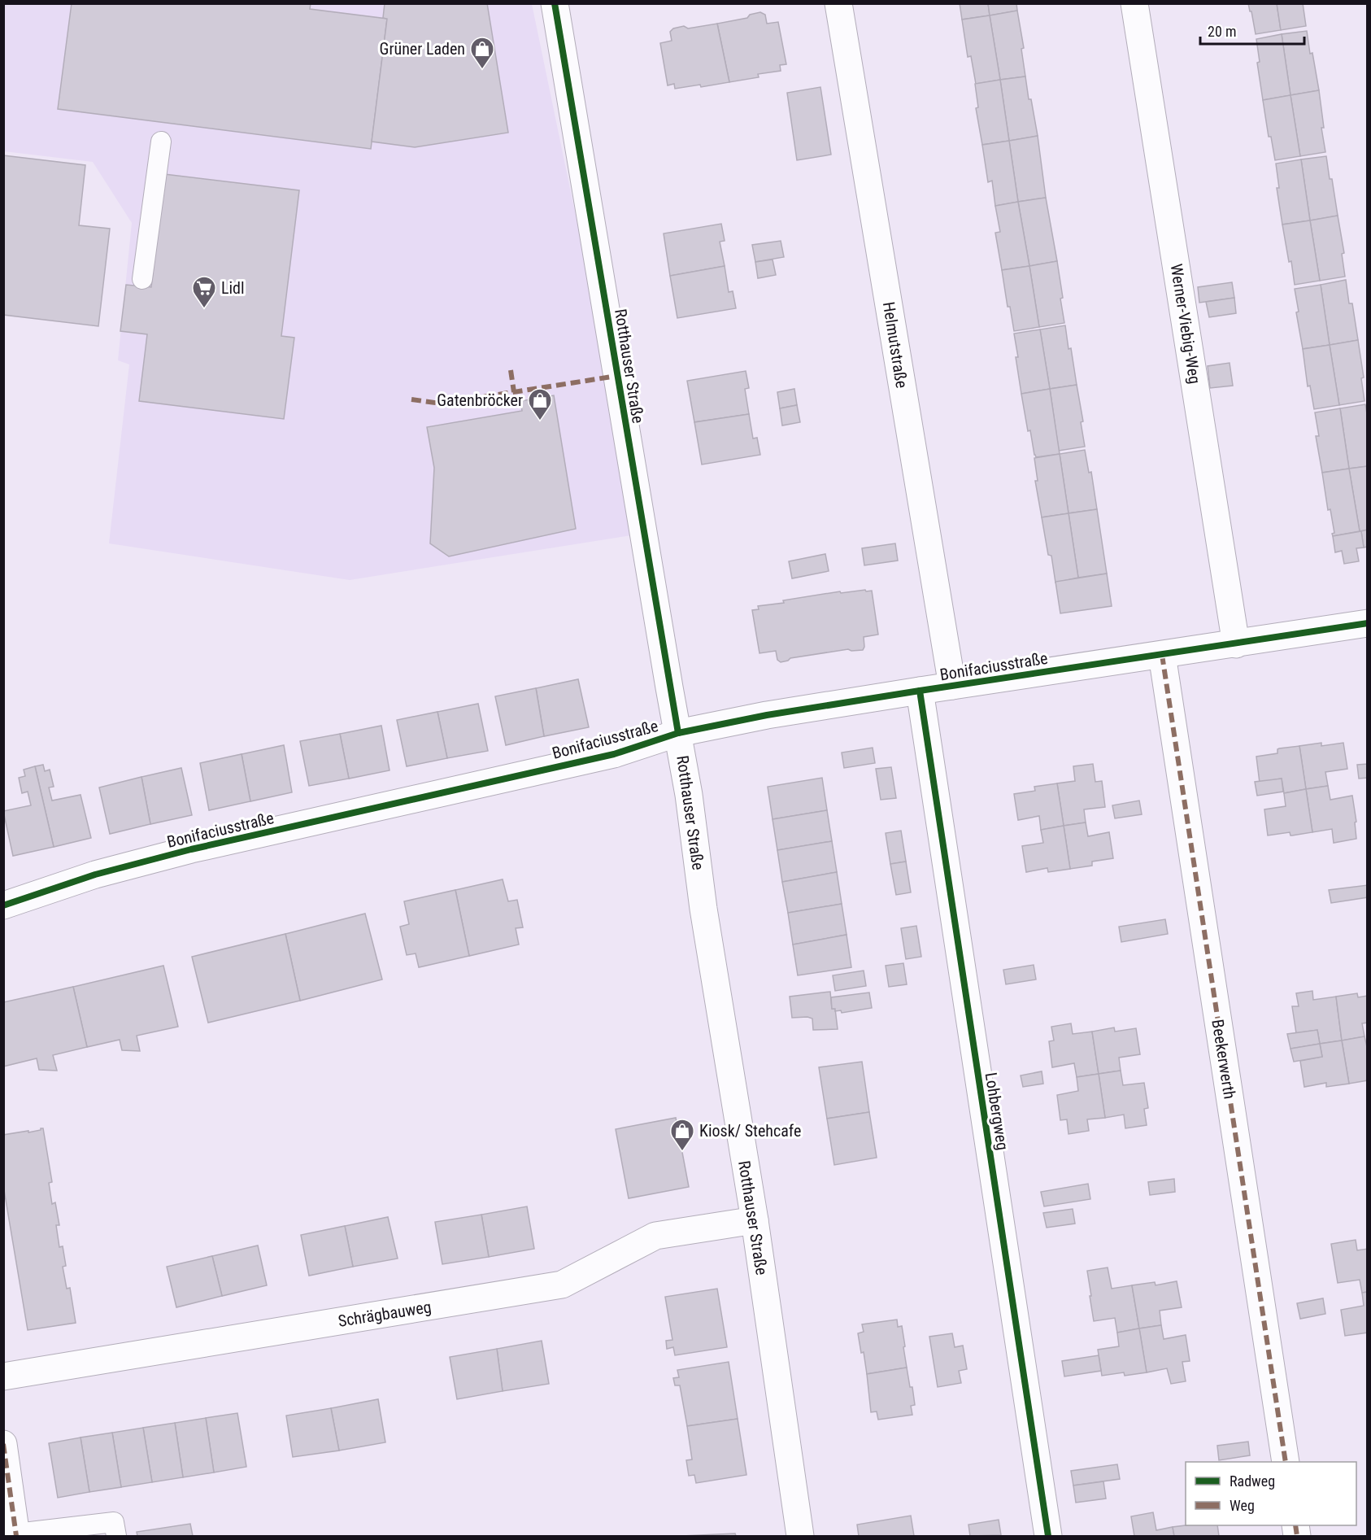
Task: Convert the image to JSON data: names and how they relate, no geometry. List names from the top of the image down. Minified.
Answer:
{"streets":{"street":["Werner-Viebig-Weg","Helmutstraße","Rotthauser Straße","Bonifaciusstraße","Beekerwerth","Lohbergweg","Schrägbauweg"]},"crossings":[["Werner-Viebig-Weg","Bonifaciusstraße"],["Helmutstraße","Bonifaciusstraße"],["Rotthauser Straße","Bonifaciusstraße"],["Rotthauser Straße","Schrägbauweg"],["Bonifaciusstraße","Beekerwerth"],["Bonifaciusstraße","Lohbergweg"]],"places":{"shop":["Grüner Laden","Gatenbröcker","Kiosk/ Stehcafe"],"supermarket":["Lidl"]},"legend":["Radweg","Weg"],"scale_bar":"20 m"}
